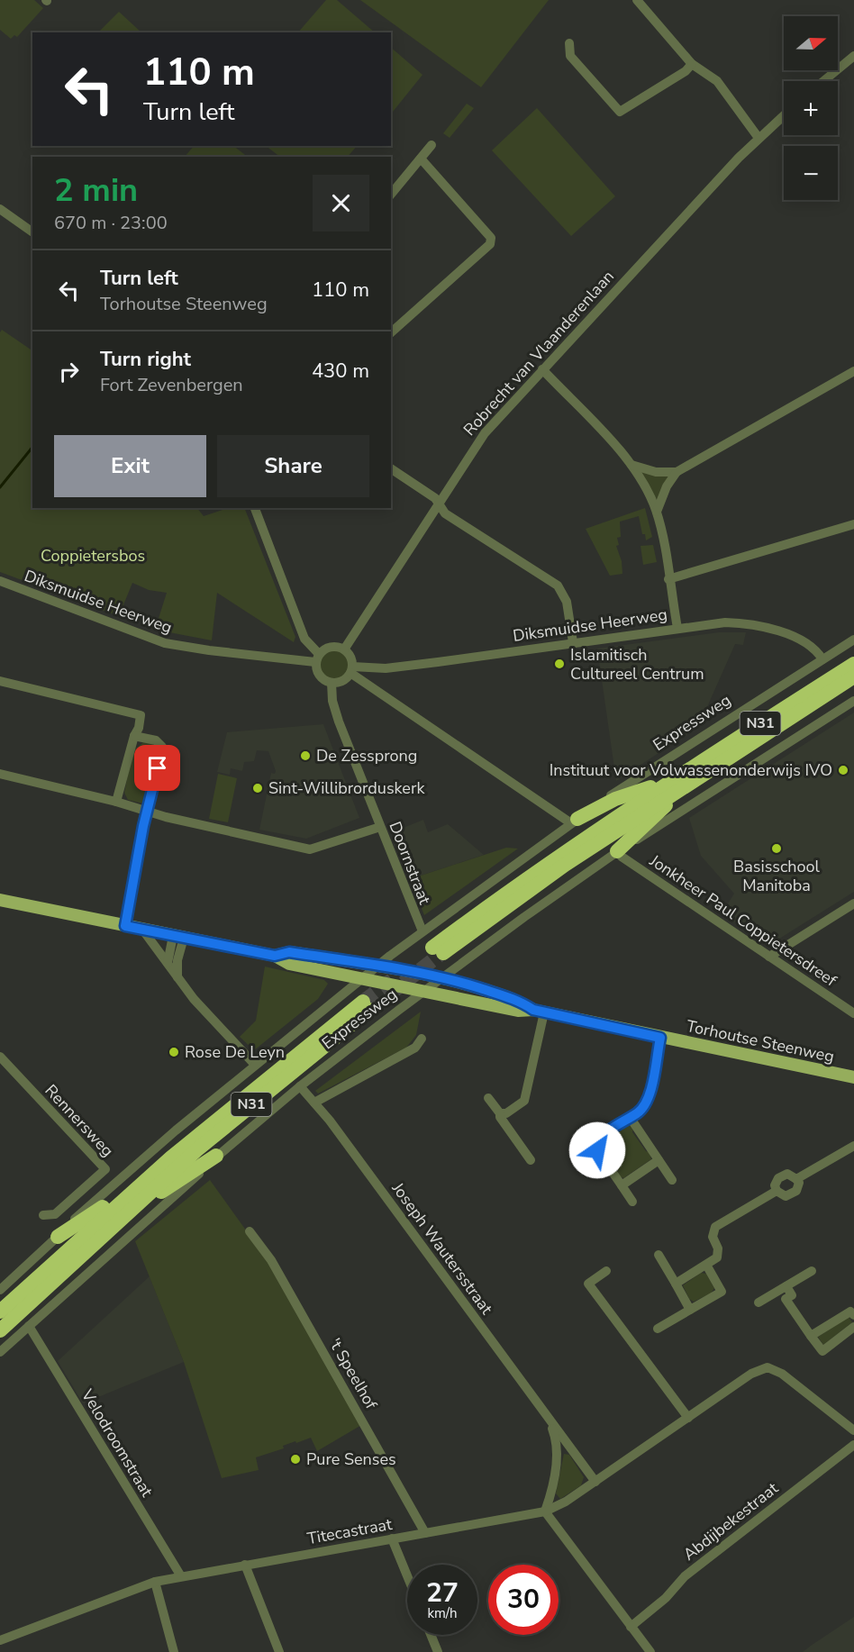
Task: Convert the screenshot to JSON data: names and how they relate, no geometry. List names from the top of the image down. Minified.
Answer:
{"streets":{"highway":["Expressweg","N31"],"main road":["Torhoutse Steenweg"],"street":["Robrecht van Vlaanderenlaan","Diksmuidse Heerweg","Doornstraat","Jonkheer Paul Coppietersdreef","Rennersweg","Joseph Wautersstraat","'t Speelhof","Velodroomstraat","Abdijbekestraat","Titecastraat"]},"crossings":[["Robrecht van Vlaanderenlaan","Diksmuidse Heerweg"],["Robrecht van Vlaanderenlaan","Doornstraat"],["Diksmuidse Heerweg","Expressweg"],["Diksmuidse Heerweg","Doornstraat"],["Expressweg","Doornstraat"],["Expressweg","Jonkheer Paul Coppietersdreef"],["Expressweg","Torhoutse Steenweg"],["Expressweg","Joseph Wautersstraat"],["Expressweg","Velodroomstraat"],["Joseph Wautersstraat","Titecastraat"],["'t Speelhof","Titecastraat"],["Velodroomstraat","Titecastraat"]],"parks":["Coppietersbos"],"places":["Islamitisch Cultureel Centrum","De Zessprong","Instituut voor Volwassenonderwijs IVO","Sint-Willibrorduskerk","Basisschool Manitoba","Rose De Leyn","Pure Senses"],"north":"right","page":{"map_buttons":["+","−"],"turn":["110 m","Turn left"],"heading":["2 min","670 m · 23:00"],"list":[{"name":"Turn left","note":"Torhoutse Steenweg","value":"110 m"},{"name":"Turn right","note":"Fort Zevenbergen","value":"430 m"}],"buttons":["Exit","Share"],"speed":"27 km/h","limit":"30"}}
